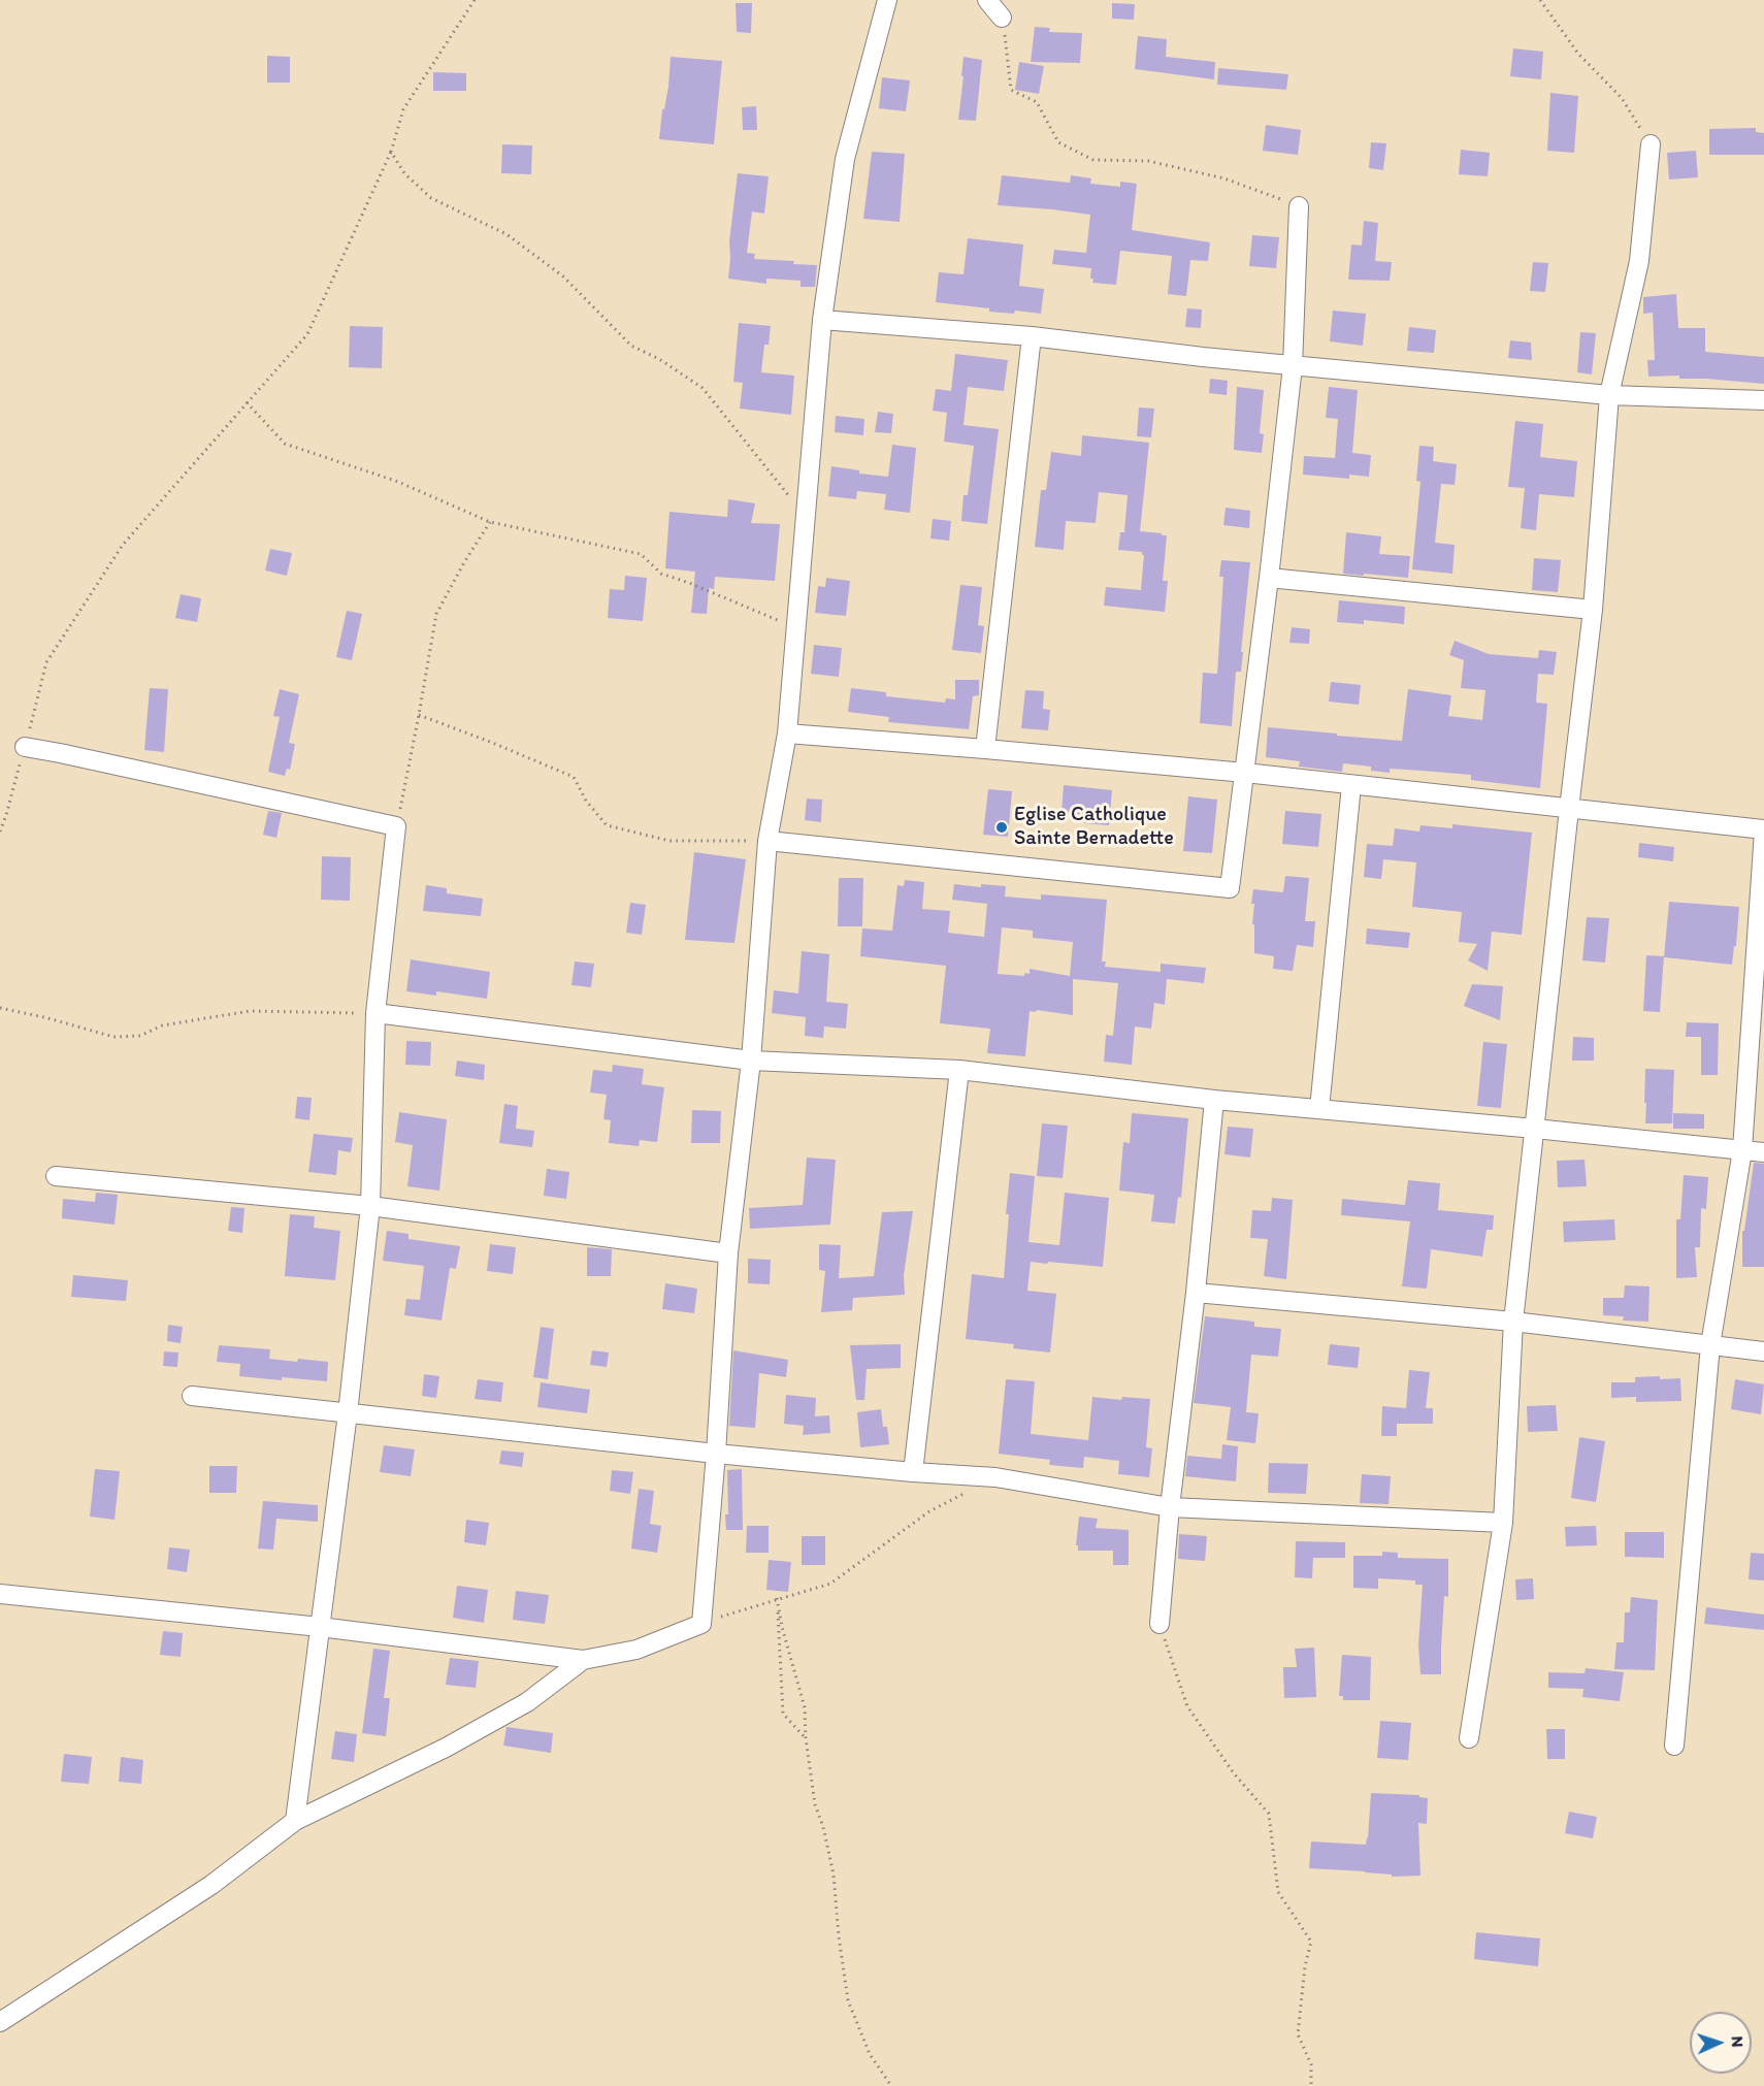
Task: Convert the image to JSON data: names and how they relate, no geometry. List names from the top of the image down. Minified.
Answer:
{"places":["Eglise Catholique Sainte Bernadette"],"north":"right"}
